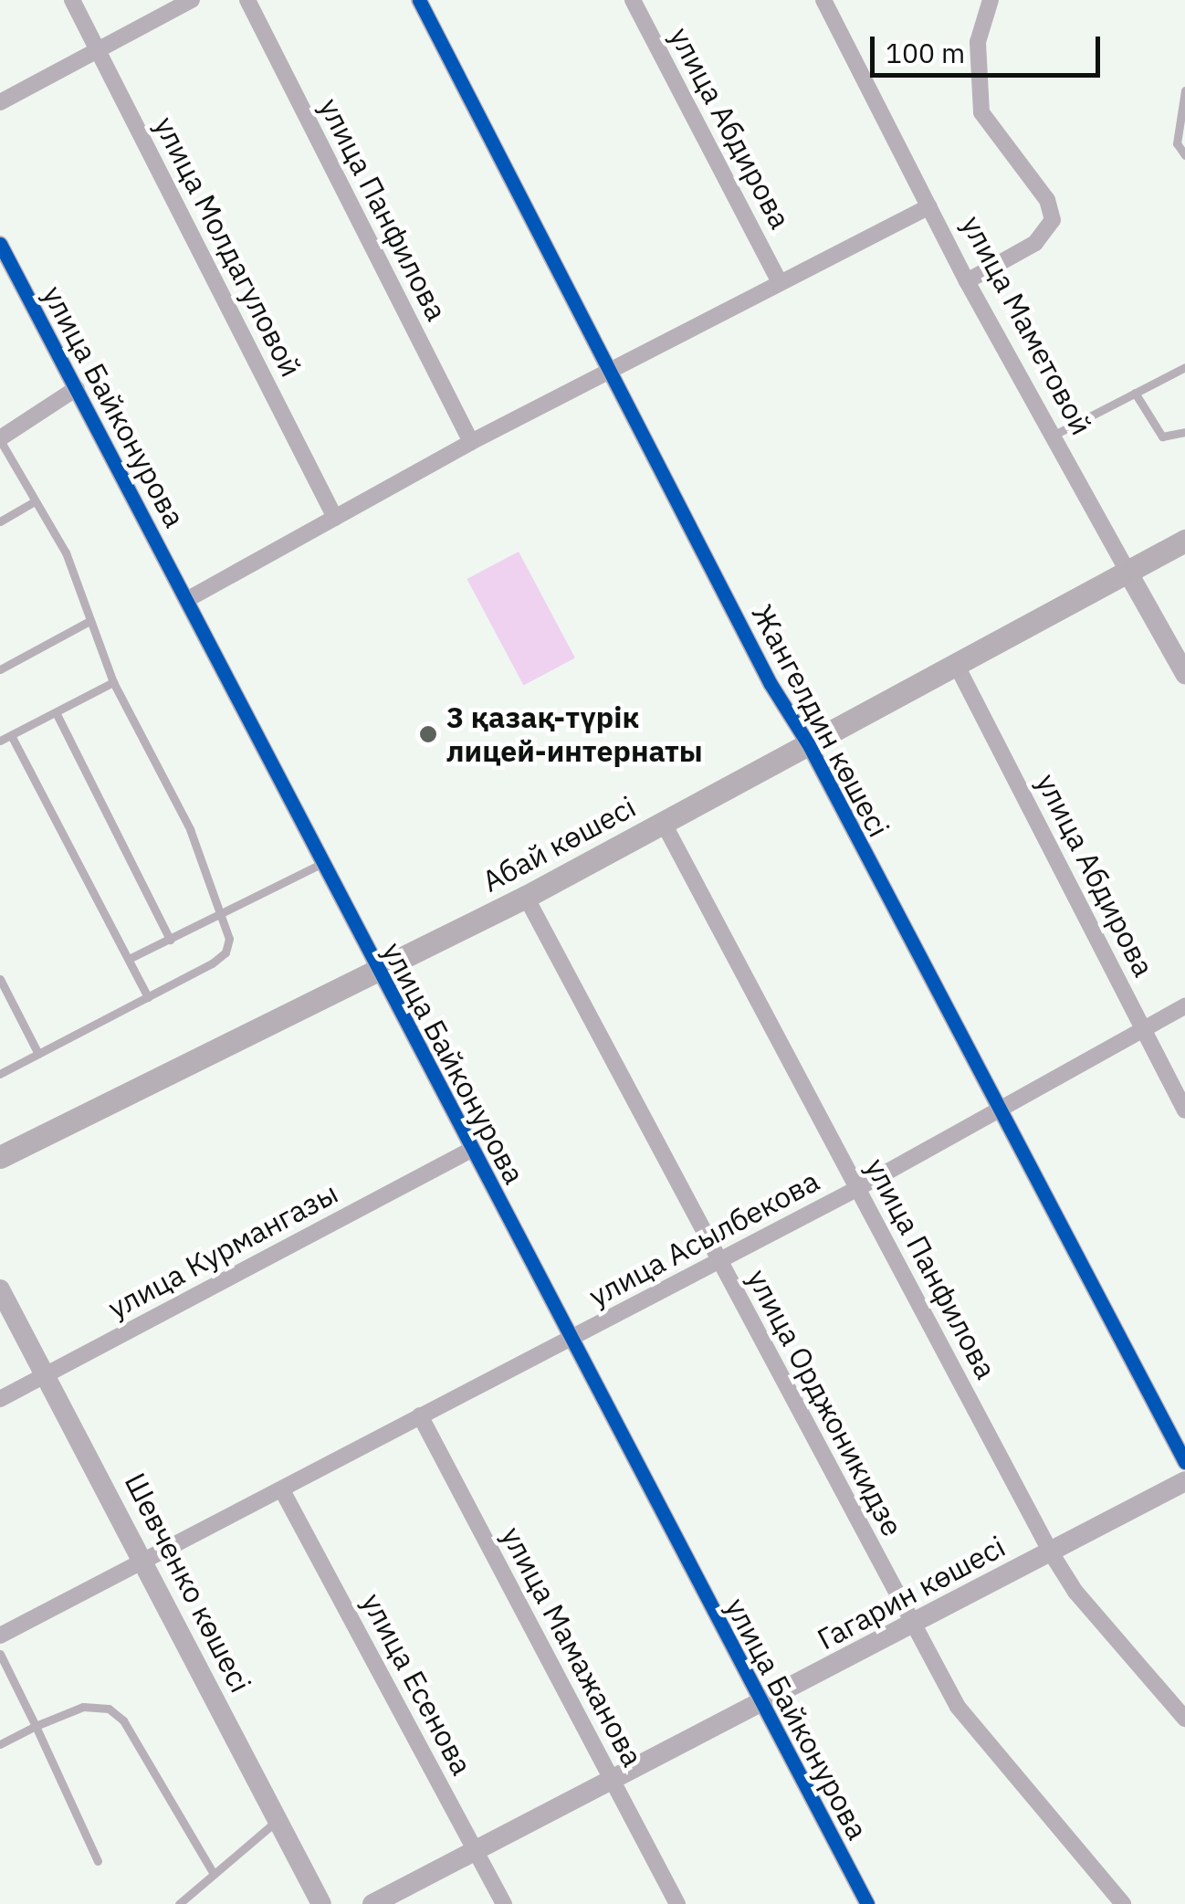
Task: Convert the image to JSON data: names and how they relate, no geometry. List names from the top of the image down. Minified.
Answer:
{"streets":{"main road":["Абай көшесі"],"street":["улица Абдирова","улица Панфилова","улица Молдагуловой","улица Маметовой","улица Байконурова","Жангелдин көшесі","улица Асылбекова","улица Курмангазы","улица Орджоникидзе","Шевченко көшесі","Гагарин көшесі","улица Мамажанова","улица Есенова"]},"crossings":[["улица Абдирова","Абай көшесі"],["улица Абдирова","улица Асылбекова"],["улица Панфилова","Абай көшесі"],["улица Панфилова","улица Асылбекова"],["улица Панфилова","Гагарин көшесі"],["улица Маметовой","Абай көшесі"],["улица Байконурова","Абай көшесі"],["улица Байконурова","улица Асылбекова"],["улица Байконурова","улица Курмангазы"],["улица Байконурова","Гагарин көшесі"],["Жангелдин көшесі","Абай көшесі"],["Жангелдин көшесі","улица Асылбекова"],["Абай көшесі","улица Орджоникидзе"],["улица Асылбекова","улица Орджоникидзе"],["улица Асылбекова","Шевченко көшесі"],["улица Асылбекова","улица Мамажанова"],["улица Асылбекова","улица Есенова"],["улица Курмангазы","Шевченко көшесі"],["улица Орджоникидзе","Гагарин көшесі"],["Гагарин көшесі","улица Мамажанова"],["Гагарин көшесі","улица Есенова"]],"places":["3 қазақ-түрік лицей-интернаты"],"scale_bar":"100 m"}
